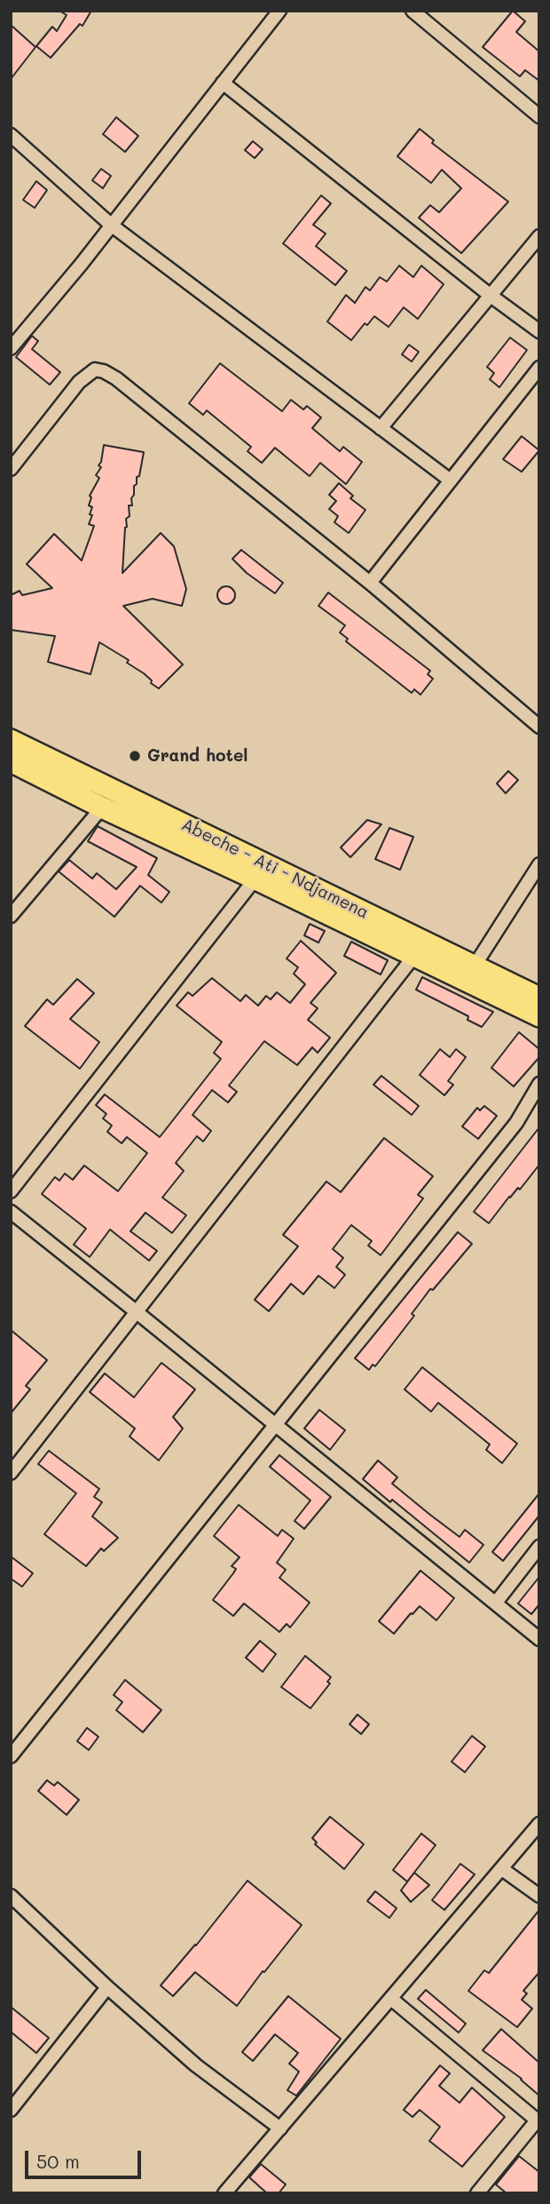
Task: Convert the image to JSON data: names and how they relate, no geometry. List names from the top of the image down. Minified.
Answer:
{"streets":{"highway":["Abeche - Ati - Ndjamena"]},"places":["Grand hotel"],"scale_bar":"50 m"}
